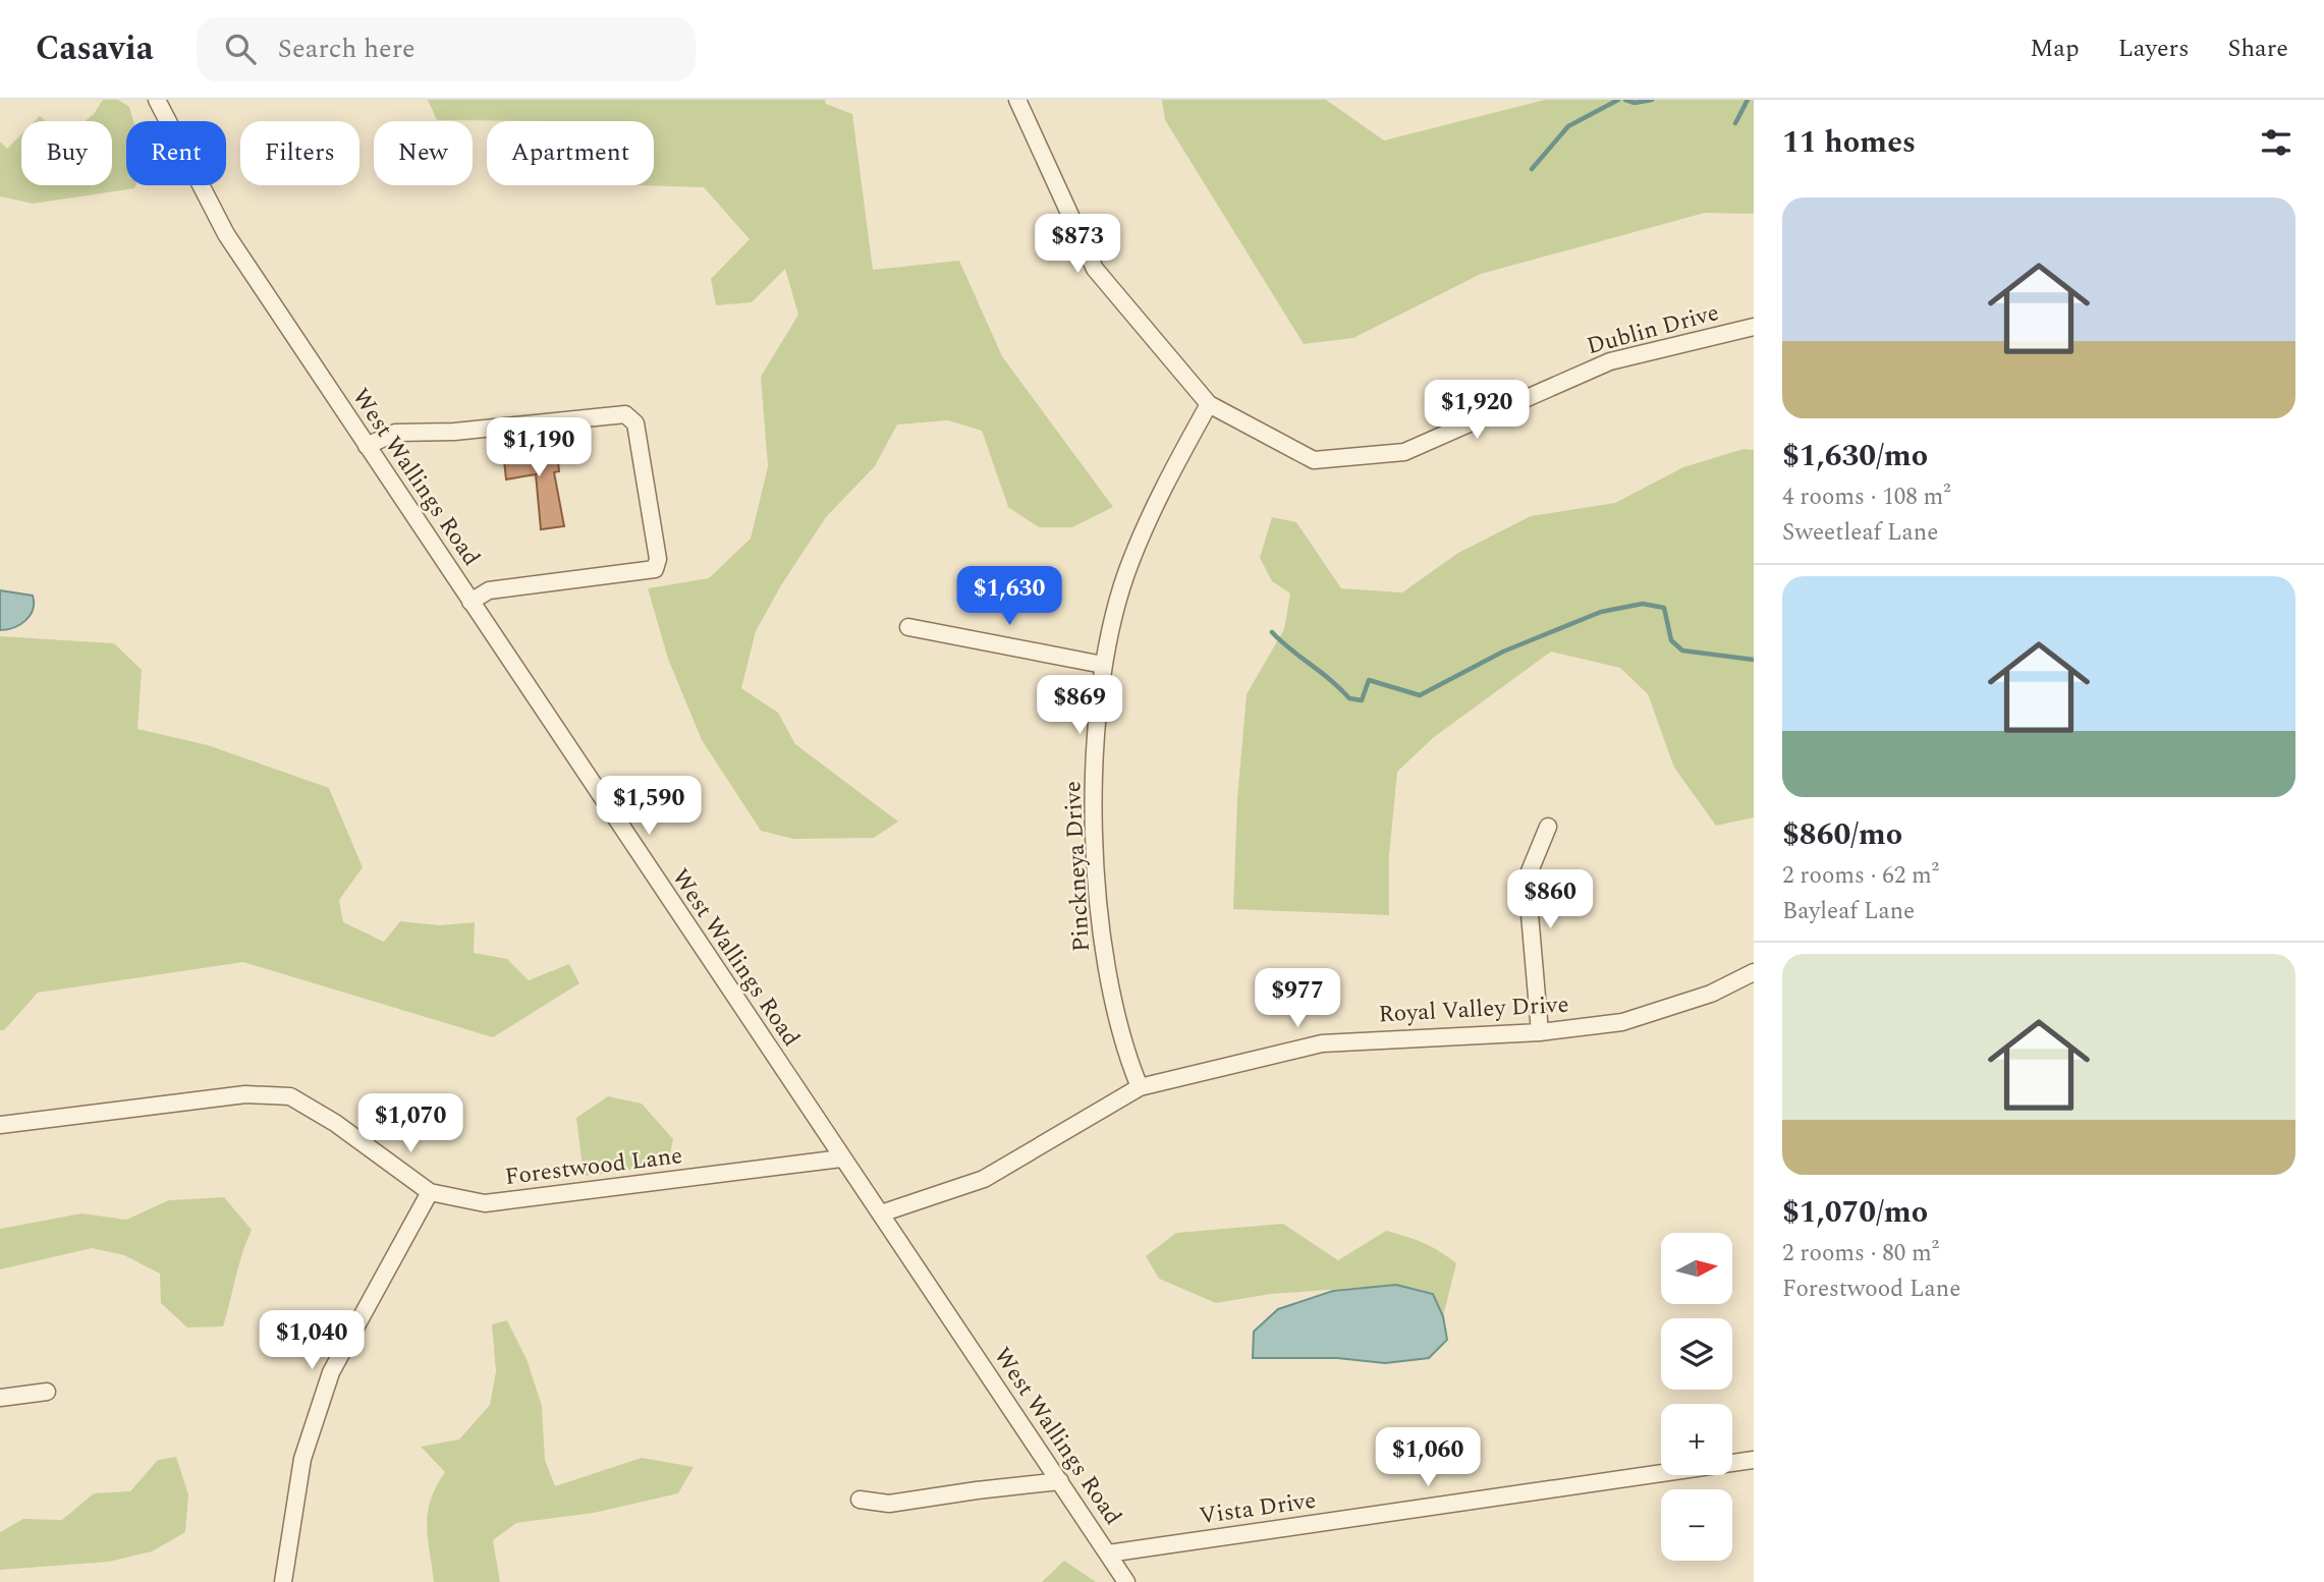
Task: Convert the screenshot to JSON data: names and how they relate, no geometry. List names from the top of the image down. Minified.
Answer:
{"streets":{"street":["Dublin Drive","West Wallings Road","Pinckneya Drive","Royal Valley Drive","Forestwood Lane","Vista Drive"]},"crossings":[["Dublin Drive","Pinckneya Drive"],["West Wallings Road","Royal Valley Drive"],["West Wallings Road","Forestwood Lane"],["West Wallings Road","Vista Drive"],["Pinckneya Drive","Royal Valley Drive"]],"north":"right","page":{"header":"Casavia","search":"Search here","nav":["Map","Layers","Share"],"heading":"11 homes","chip":["Buy","Rent","Filters","New","Apartment"],"list":[{"name":"$1,630/mo","note":"4 rooms · 108 m² · Sweetleaf Lane"},{"name":"$860/mo","note":"2 rooms · 62 m² · Bayleaf Lane"},{"name":"$1,070/mo","note":"2 rooms · 80 m² · Forestwood Lane"}],"price":["$873","$1,920","$1,190","$1,630","$869","$1,590","$860","$977","$1,070","$1,040","$1,060"],"map_buttons":["+","−"]}}
